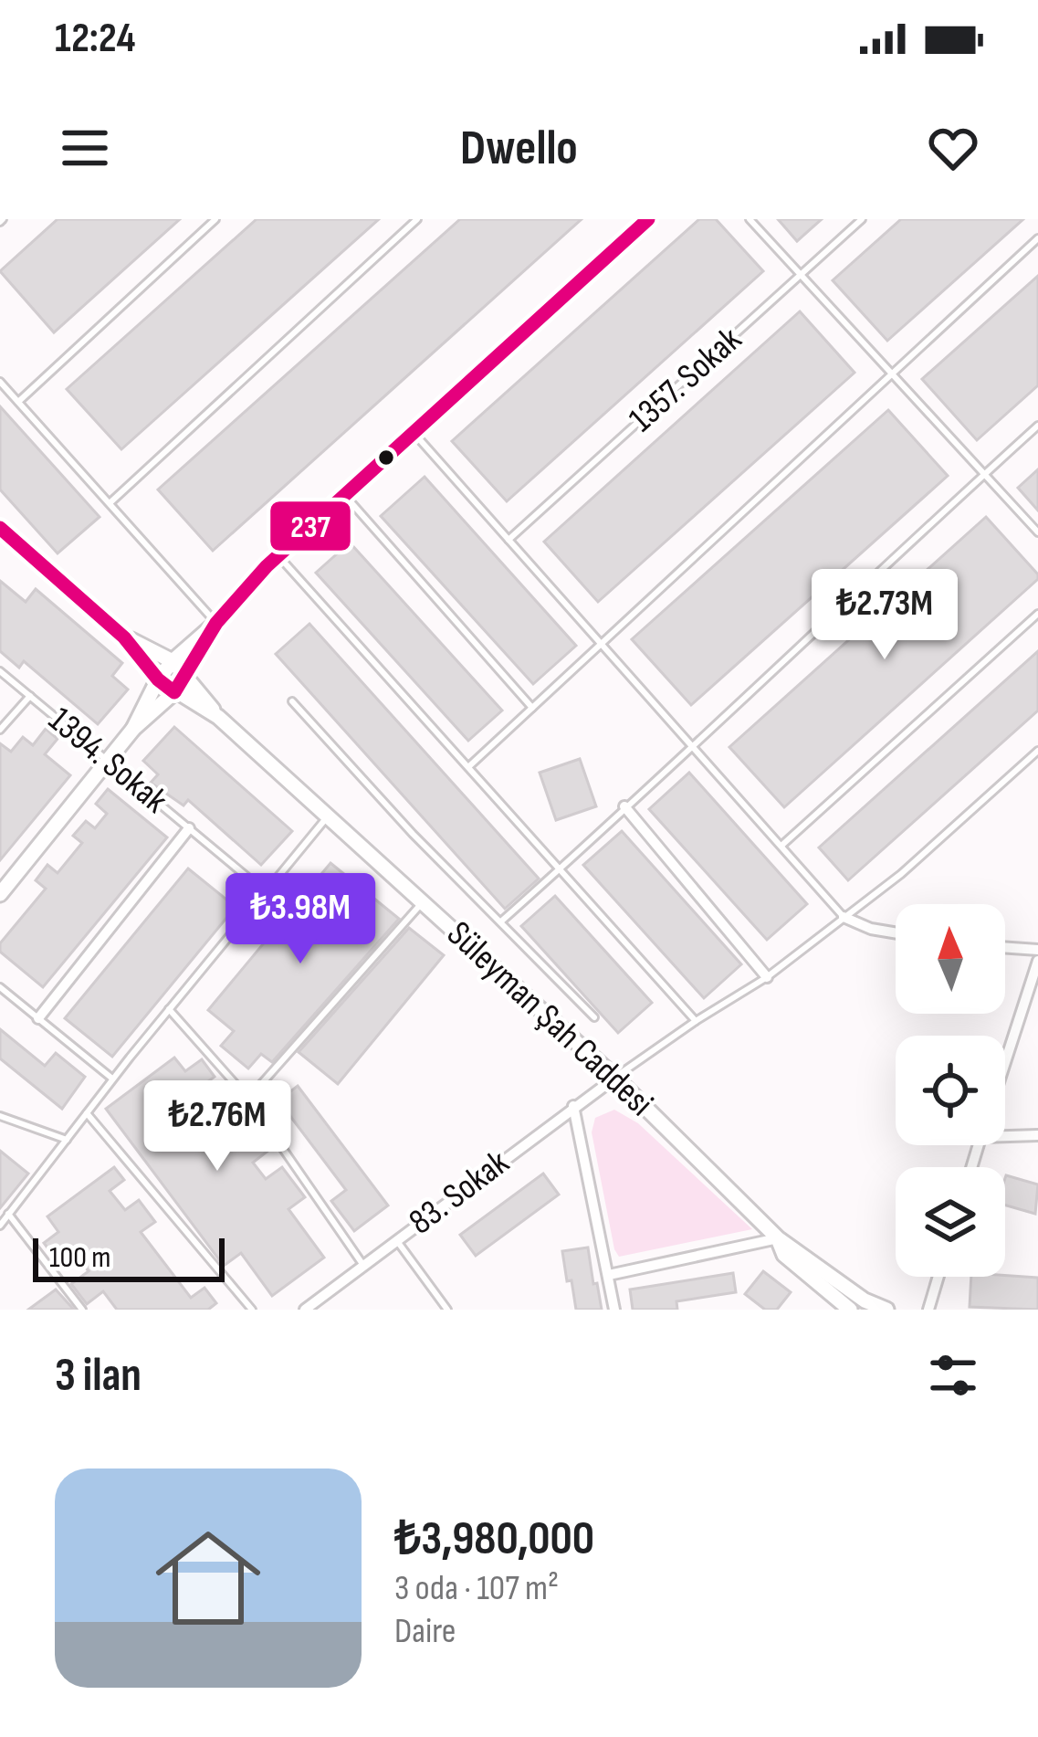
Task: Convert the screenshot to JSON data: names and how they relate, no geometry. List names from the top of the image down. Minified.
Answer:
{"streets":{"main road":["Süleyman Şah Caddesi"],"street":["83. Sokak"],"lane":["1357. Sokak","1394. Sokak"]},"crossings":[["Süleyman Şah Caddesi","83. Sokak"]],"lines":["transit line 237"],"scale_bar":"100 m","north":"top","page":{"status":"12:24","header":"Dwello","price":["₺2.73M","₺3.98M","₺2.76M"],"scale":"100 m","heading":"3 ilan","list":[{"name":"₺3,980,000","note":"3 oda · 107 m² · Daire"}]}}
